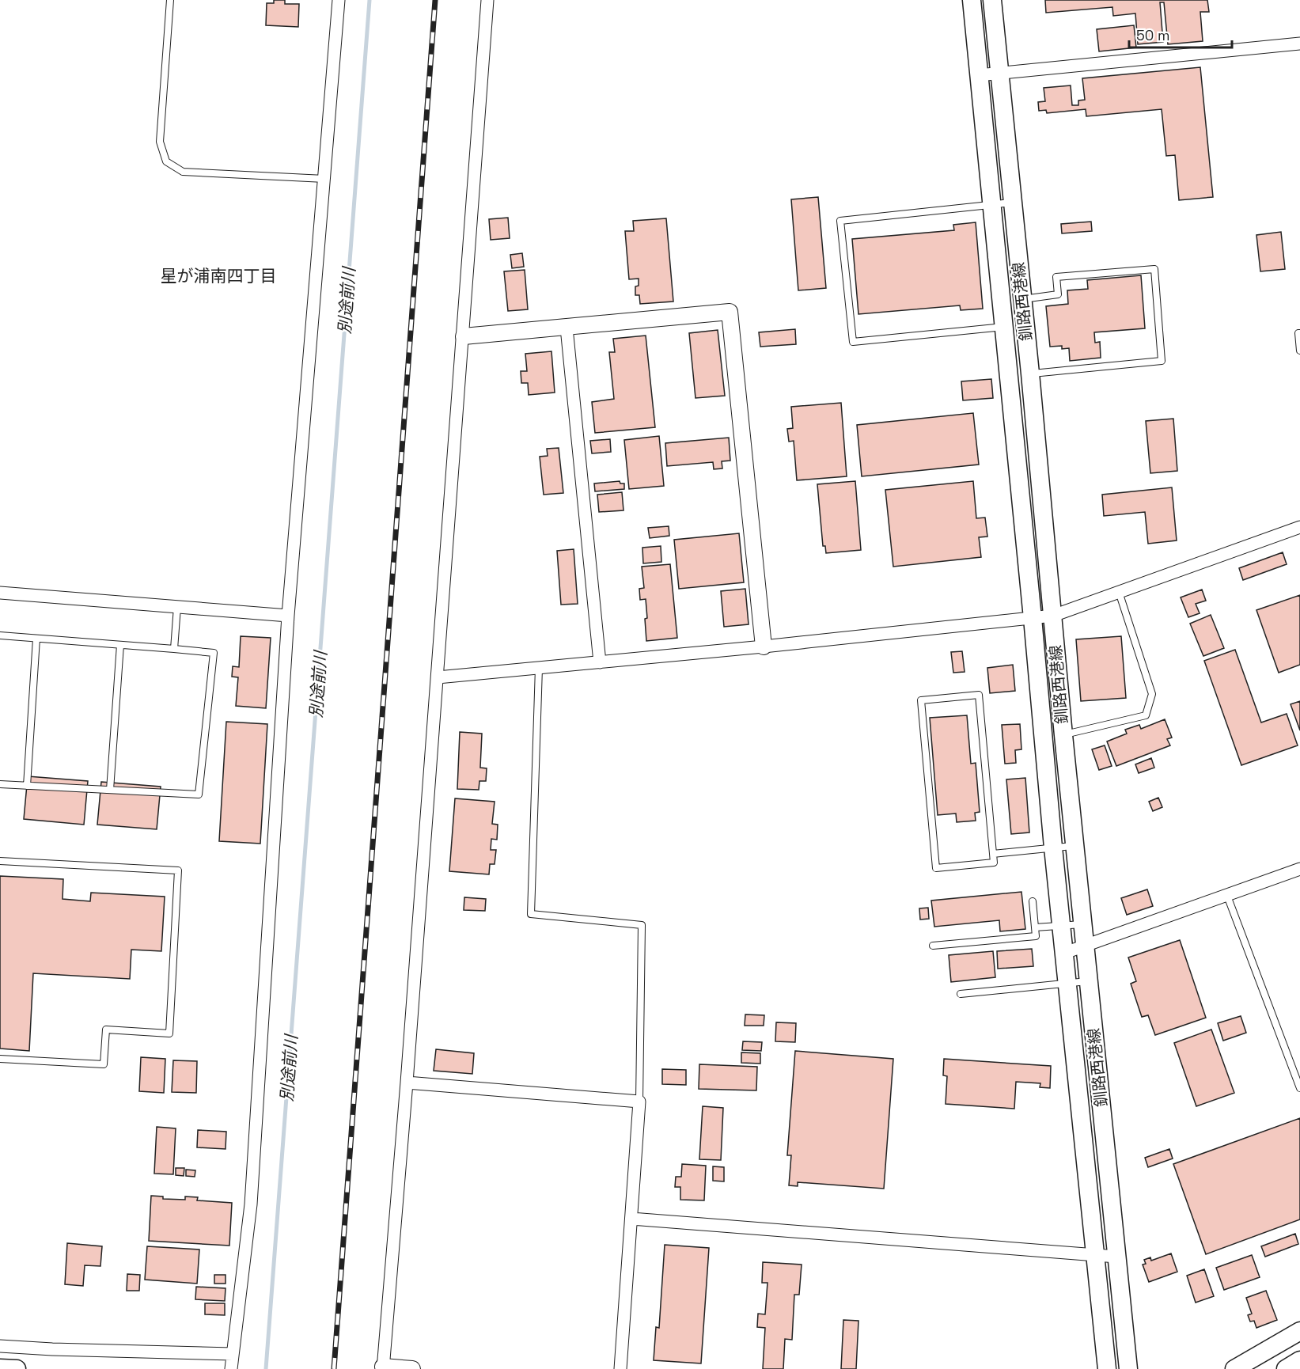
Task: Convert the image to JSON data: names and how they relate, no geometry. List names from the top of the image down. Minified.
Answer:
{"streets":{"main road":["釧路西港線"]},"districts":["星が浦南四丁目"],"water":["別途前川"],"scale_bar":"50 m"}
